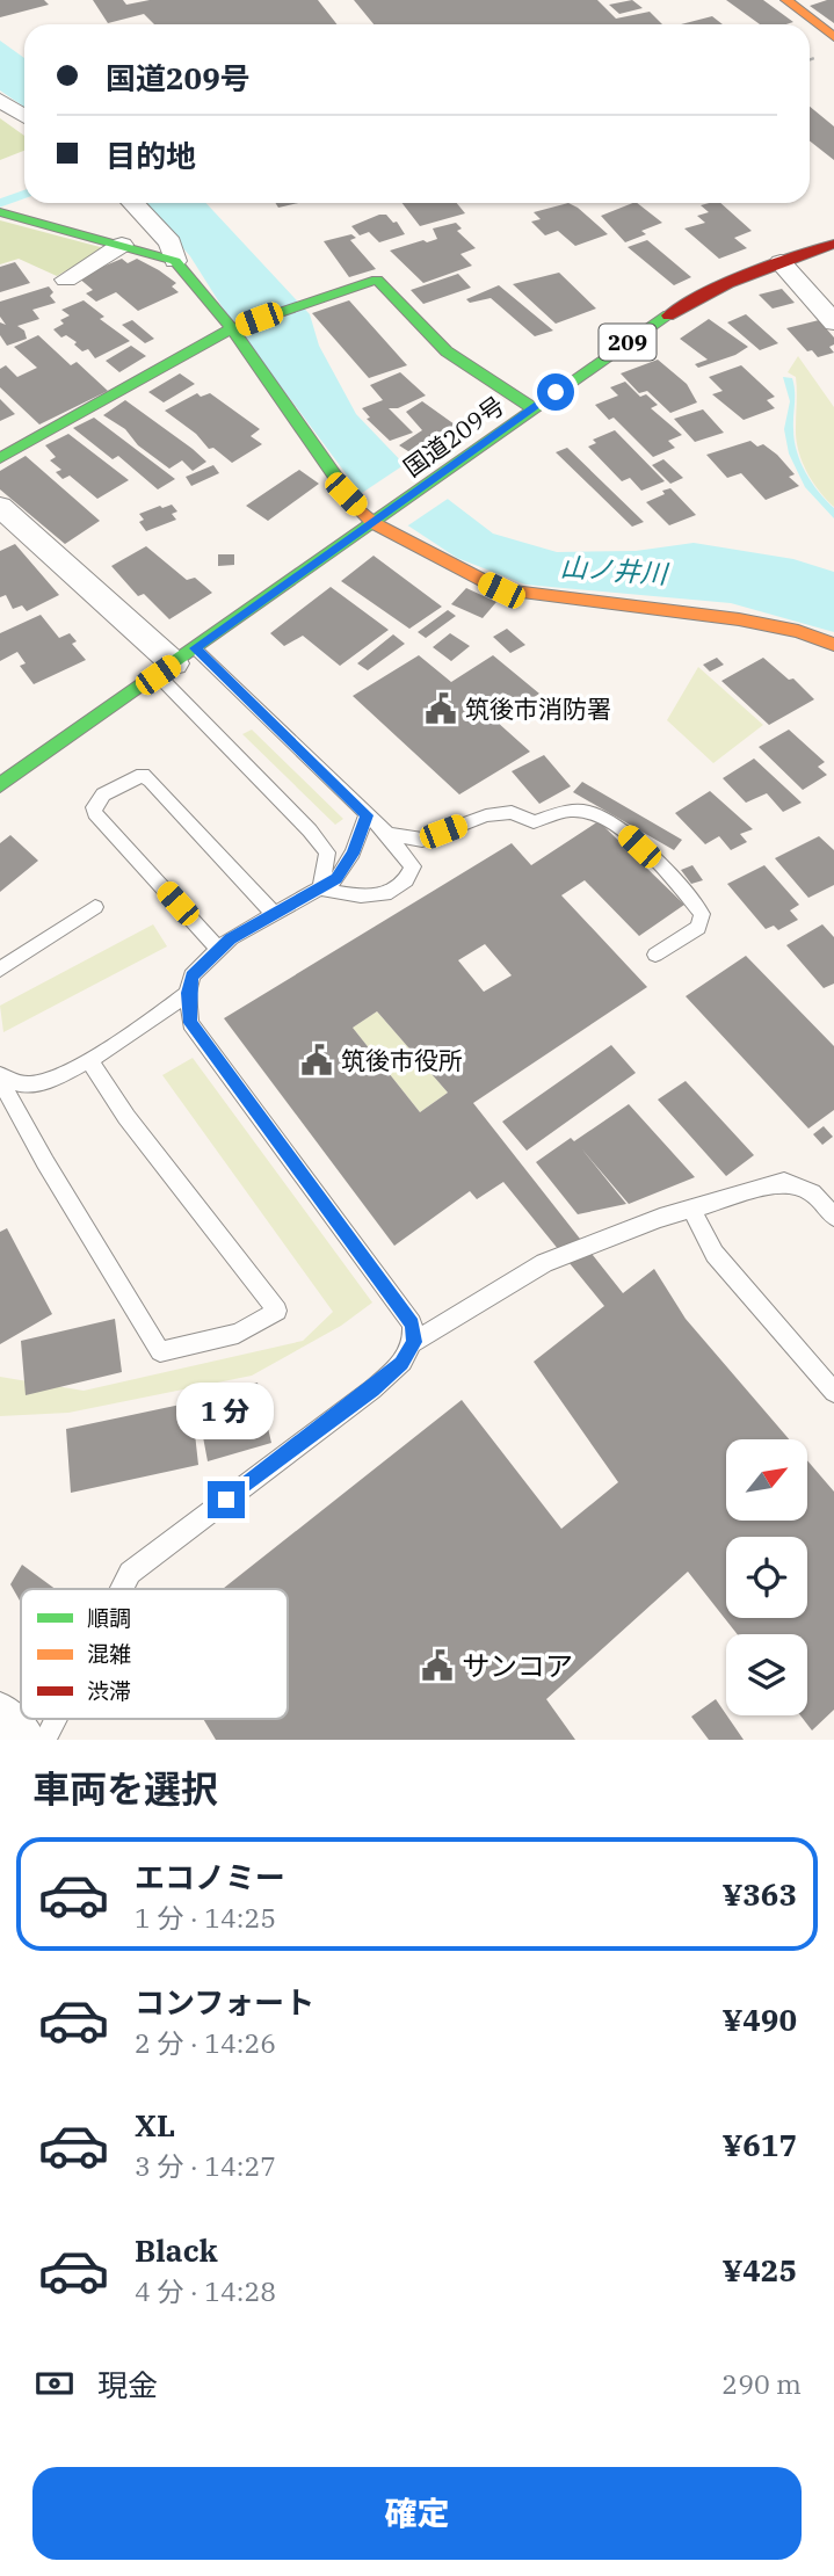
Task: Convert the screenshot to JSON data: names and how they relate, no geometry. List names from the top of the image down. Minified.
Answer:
{"streets":{"main road":["209","国道209号"]},"water":["山ノ井川"],"places":{"public building":["筑後市消防署","筑後市役所","サンコア"]},"legend":["順調","混雑","渋滞"],"north":"top right","page":{"banner":["国道209号","目的地"],"bubble":"1 分","heading":"車両を選択","list":[{"name":"エコノミー","note":"1 分 · 14:25","value":"¥363"},{"name":"コンフォート","note":"2 分 · 14:26","value":"¥490"},{"name":"XL","note":"3 分 · 14:27","value":"¥617"},{"name":"Black","note":"4 分 · 14:28","value":"¥425"}],"pay":["現金","290 m"],"buttons":"確定"}}
